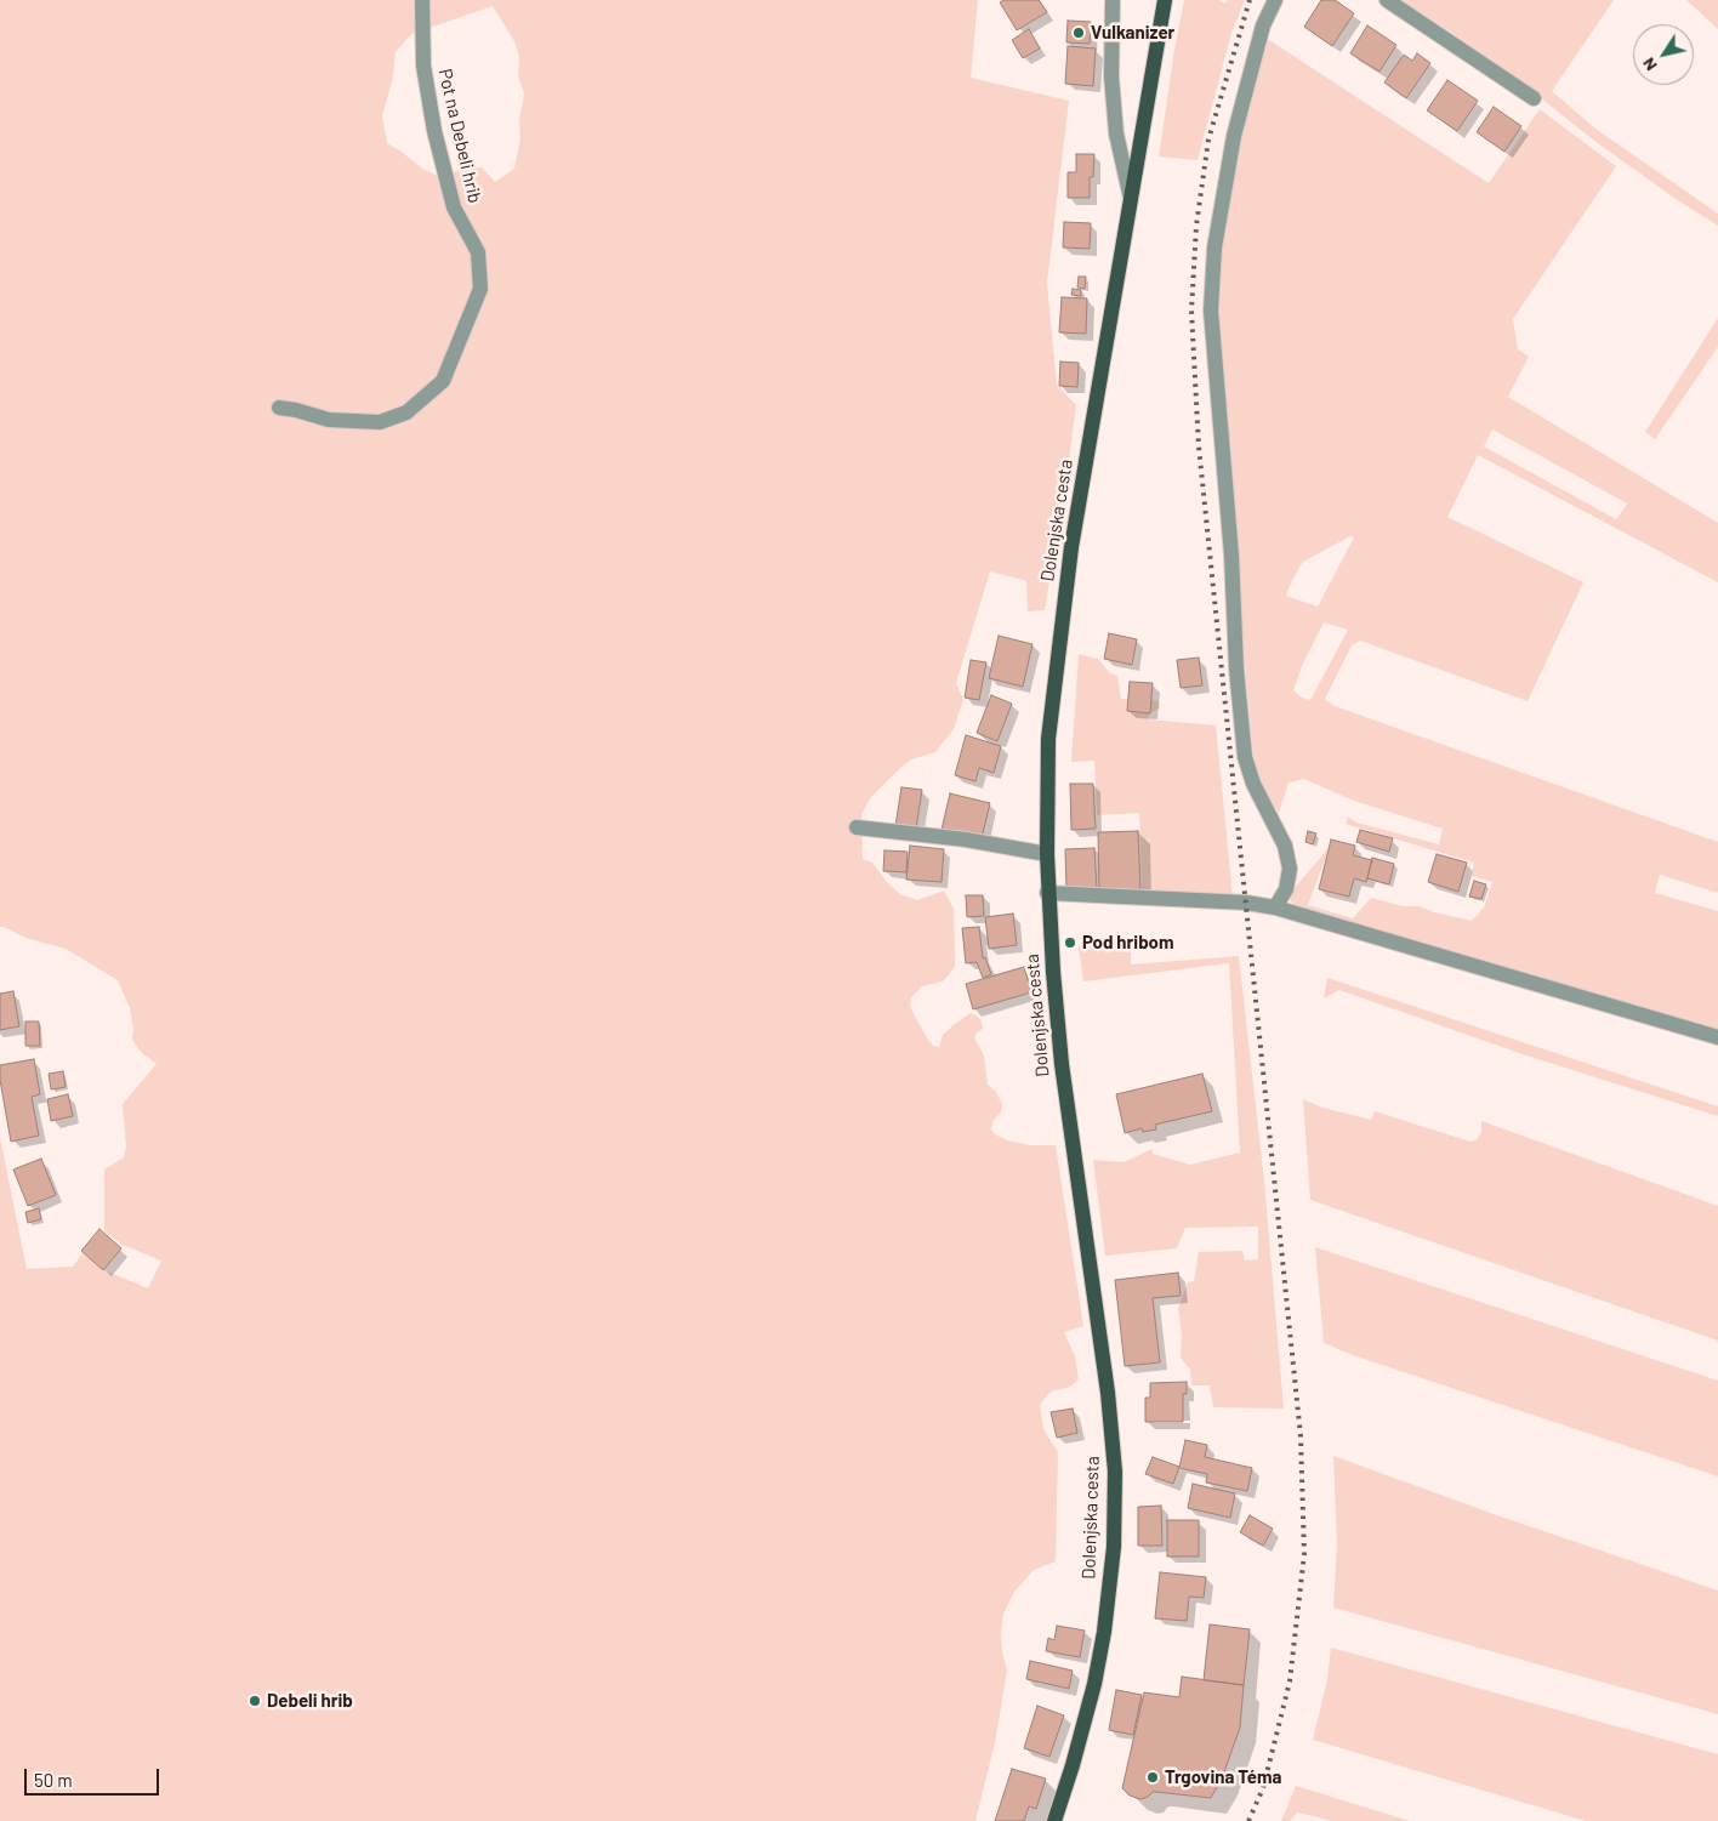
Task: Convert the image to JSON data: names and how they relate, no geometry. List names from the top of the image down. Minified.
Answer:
{"streets":{"main road":["Dolenjska cesta"],"street":["Pot na Debeli hrib"]},"places":["Vulkanizer","Pod hribom","Debeli hrib","Trgovina Téma"],"scale_bar":"50 m","north":"bottom left"}
